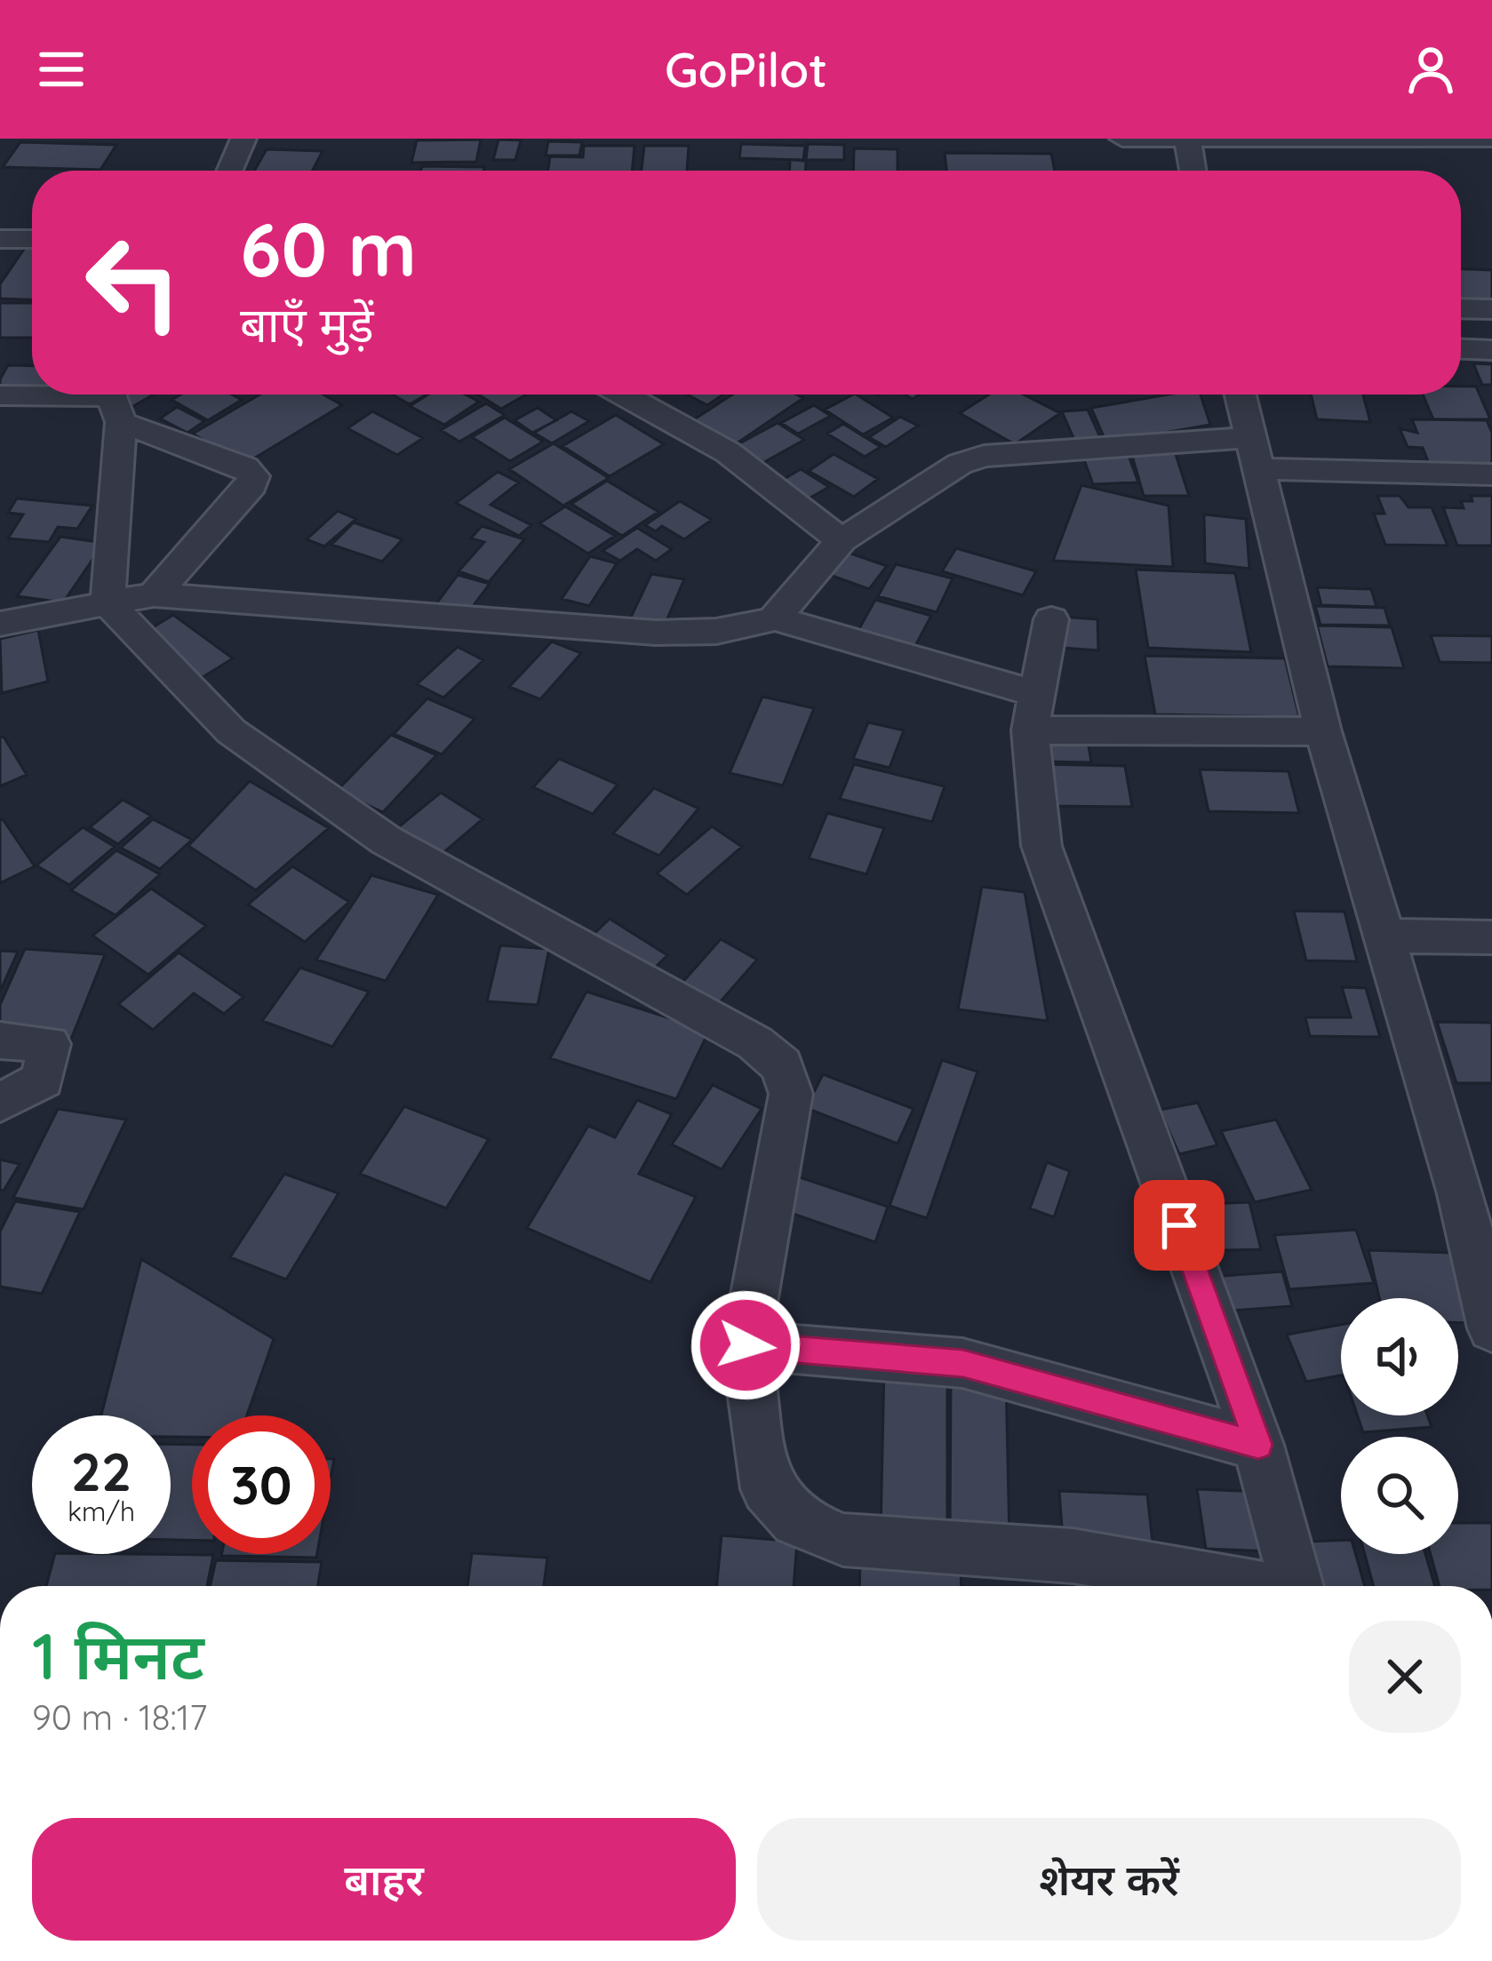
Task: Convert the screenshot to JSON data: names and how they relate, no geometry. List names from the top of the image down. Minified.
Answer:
{"page":{"header":"GoPilot","turn":["60 m","बाएँ मुड़ें"],"speed":"22 km/h","limit":"30","heading":["1 मिनट","90 m · 18:17"],"buttons":["बाहर","शेयर करें"]}}
